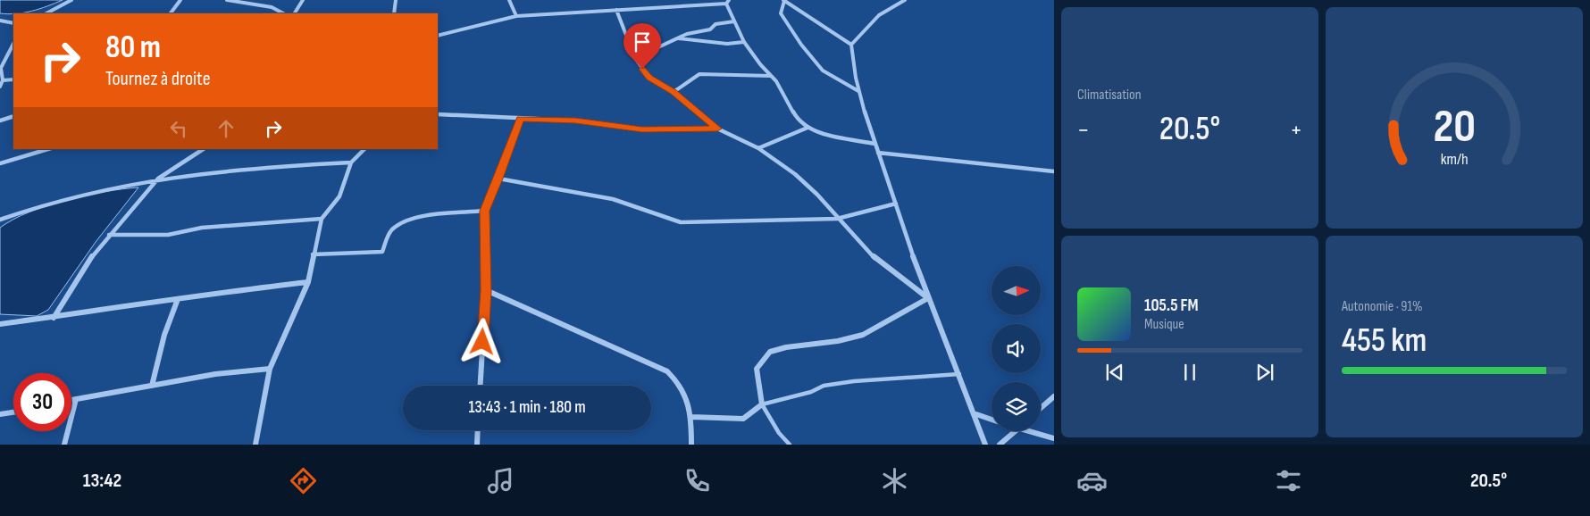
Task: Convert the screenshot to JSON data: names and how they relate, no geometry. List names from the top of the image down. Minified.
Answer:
{"north":"right","page":{"tile":["Climatisation",["Autonomie · 91%","455 km"]],"turn":["80 m","Tournez à droite"],"heat":["−","20.5°","+"],"song":["105.5 FM","Musique"],"limit":"30","trip":"13:43 · 1 min · 180 m","tabs":["13:42","20.5°"],"gauge":["20","km/h"]}}
